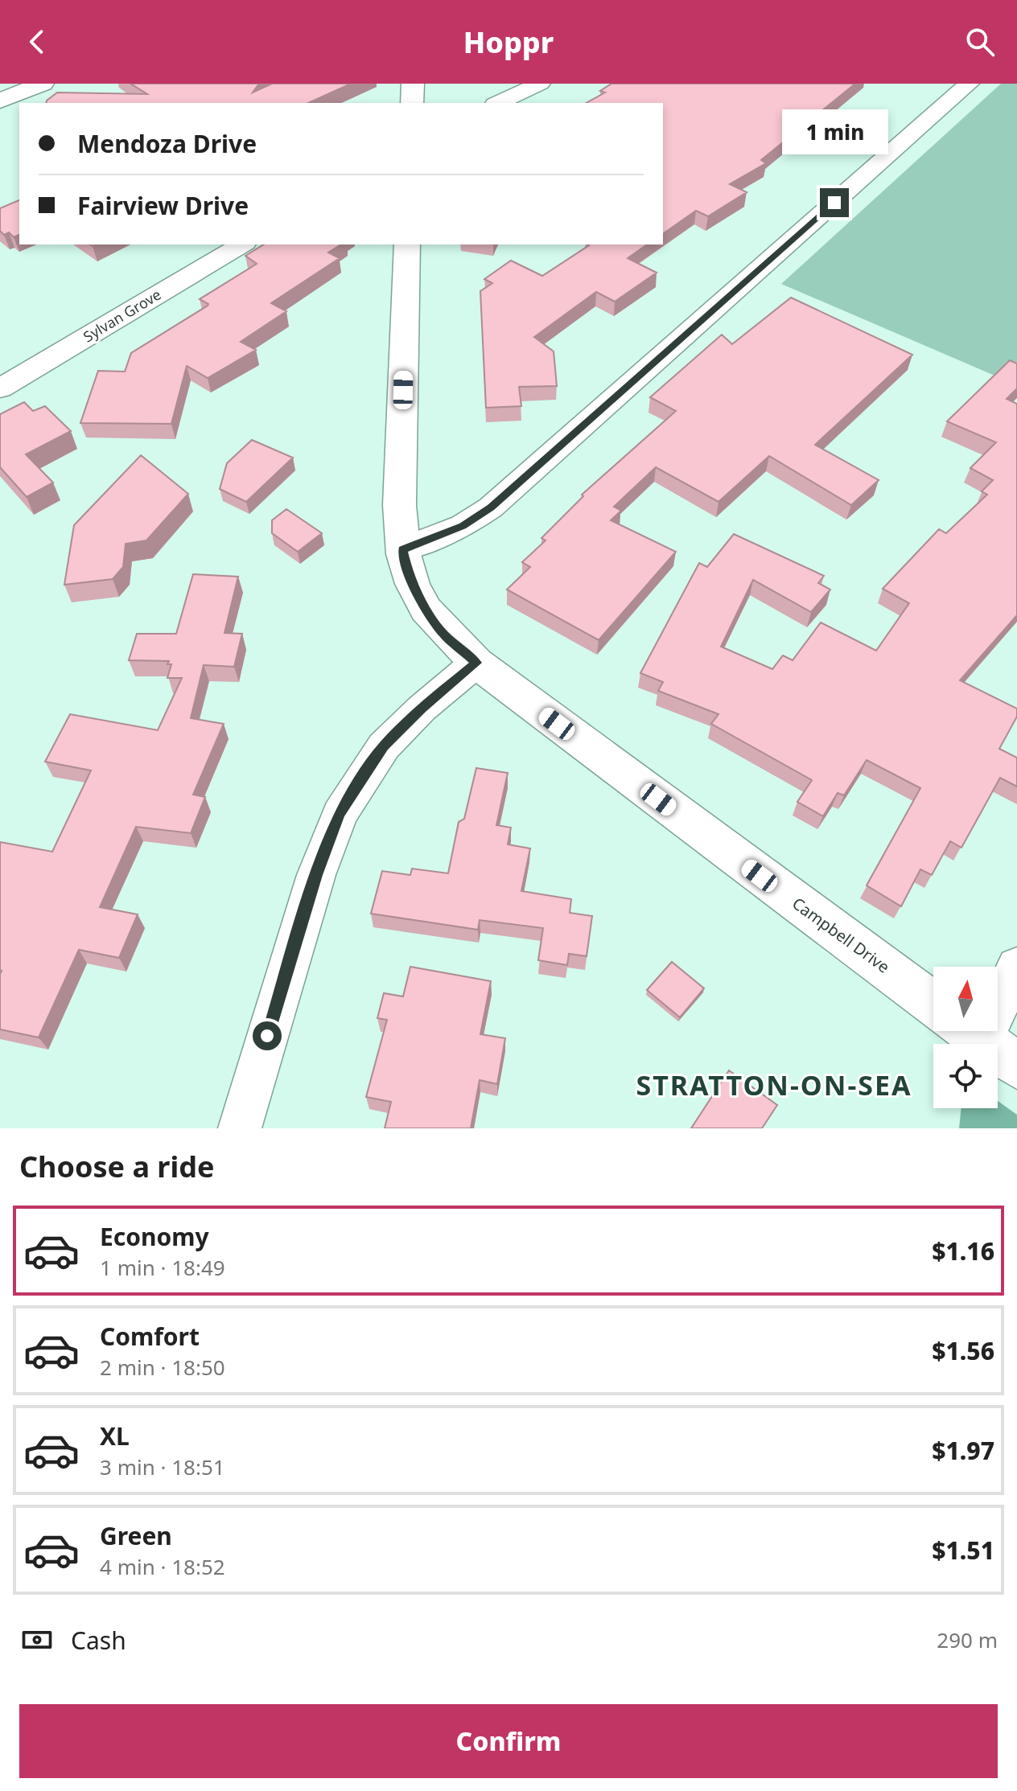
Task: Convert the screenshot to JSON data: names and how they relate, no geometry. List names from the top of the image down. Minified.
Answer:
{"streets":{"street":["Sylvan Grove","Campbell Drive"]},"districts":["STRATTON-ON-SEA"],"north":"top","page":{"header":"Hoppr","banner":["Mendoza Drive","Fairview Drive"],"bubble":"1 min","heading":"Choose a ride","list":[{"name":"Economy","note":"1 min · 18:49","value":"$1.16"},{"name":"Comfort","note":"2 min · 18:50","value":"$1.56"},{"name":"XL","note":"3 min · 18:51","value":"$1.97"},{"name":"Green","note":"4 min · 18:52","value":"$1.51"}],"pay":["Cash","290 m"],"buttons":"Confirm"}}
